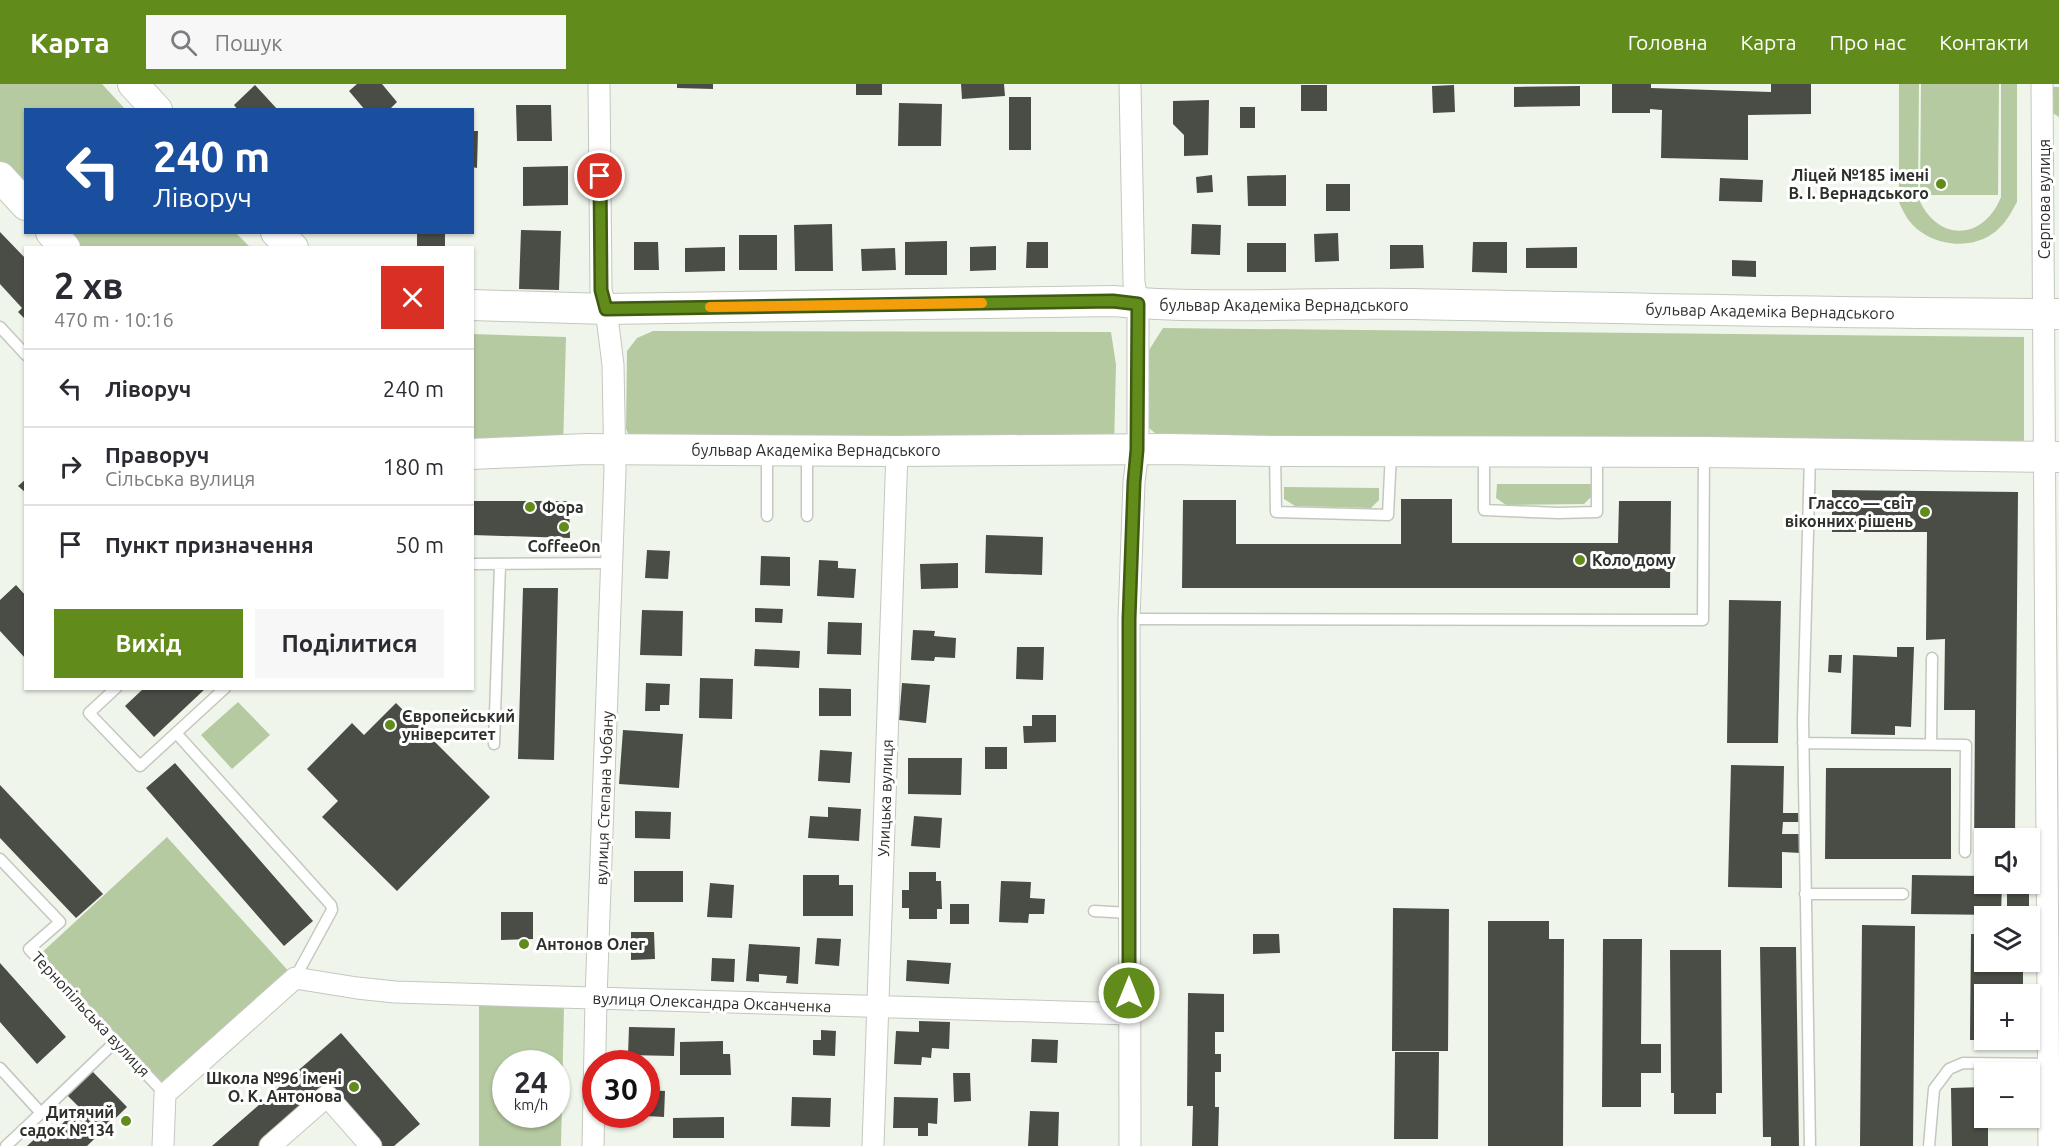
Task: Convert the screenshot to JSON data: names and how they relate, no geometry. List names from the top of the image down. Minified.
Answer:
{"streets":{"main road":["бульвар Академіка Вернадського"],"street":["Серпова вулиця","вулиця Степана Чобану","Улицька вулиця","вулиця Олександра Оксанченка"],"lane":["Тернопільська вулиця"]},"crossings":[["Серпова вулиця","бульвар Академіка Вернадського"],["бульвар Академіка Вернадського","вулиця Степана Чобану"],["бульвар Академіка Вернадського","Улицька вулиця"],["вулиця Степана Чобану","вулиця Олександра Оксанченка"],["Улицька вулиця","вулиця Олександра Оксанченка"]],"places":["Ліцей №185 імені В. І. Вернадського","Фора","Глассо — світ віконних рішень","CoffeeOn","Коло дому","Європейський університет","Антонов Олег","Школа №96 імені О. К. Антонова","Дитячий садок №134"],"page":{"header":"Карта","search":"Пошук","nav":["Головна","Карта","Про нас","Контакти"],"turn":["240 m","Ліворуч"],"heading":["2 хв","470 m · 10:16"],"list":[{"name":"Ліворуч","value":"240 m"},{"name":"Праворуч","note":"Сільська вулиця","value":"180 m"},{"name":"Пункт призначення","value":"50 m"}],"buttons":["Вихід","Поділитися"],"map_buttons":["+","−"],"speed":"24 km/h","limit":"30"}}
